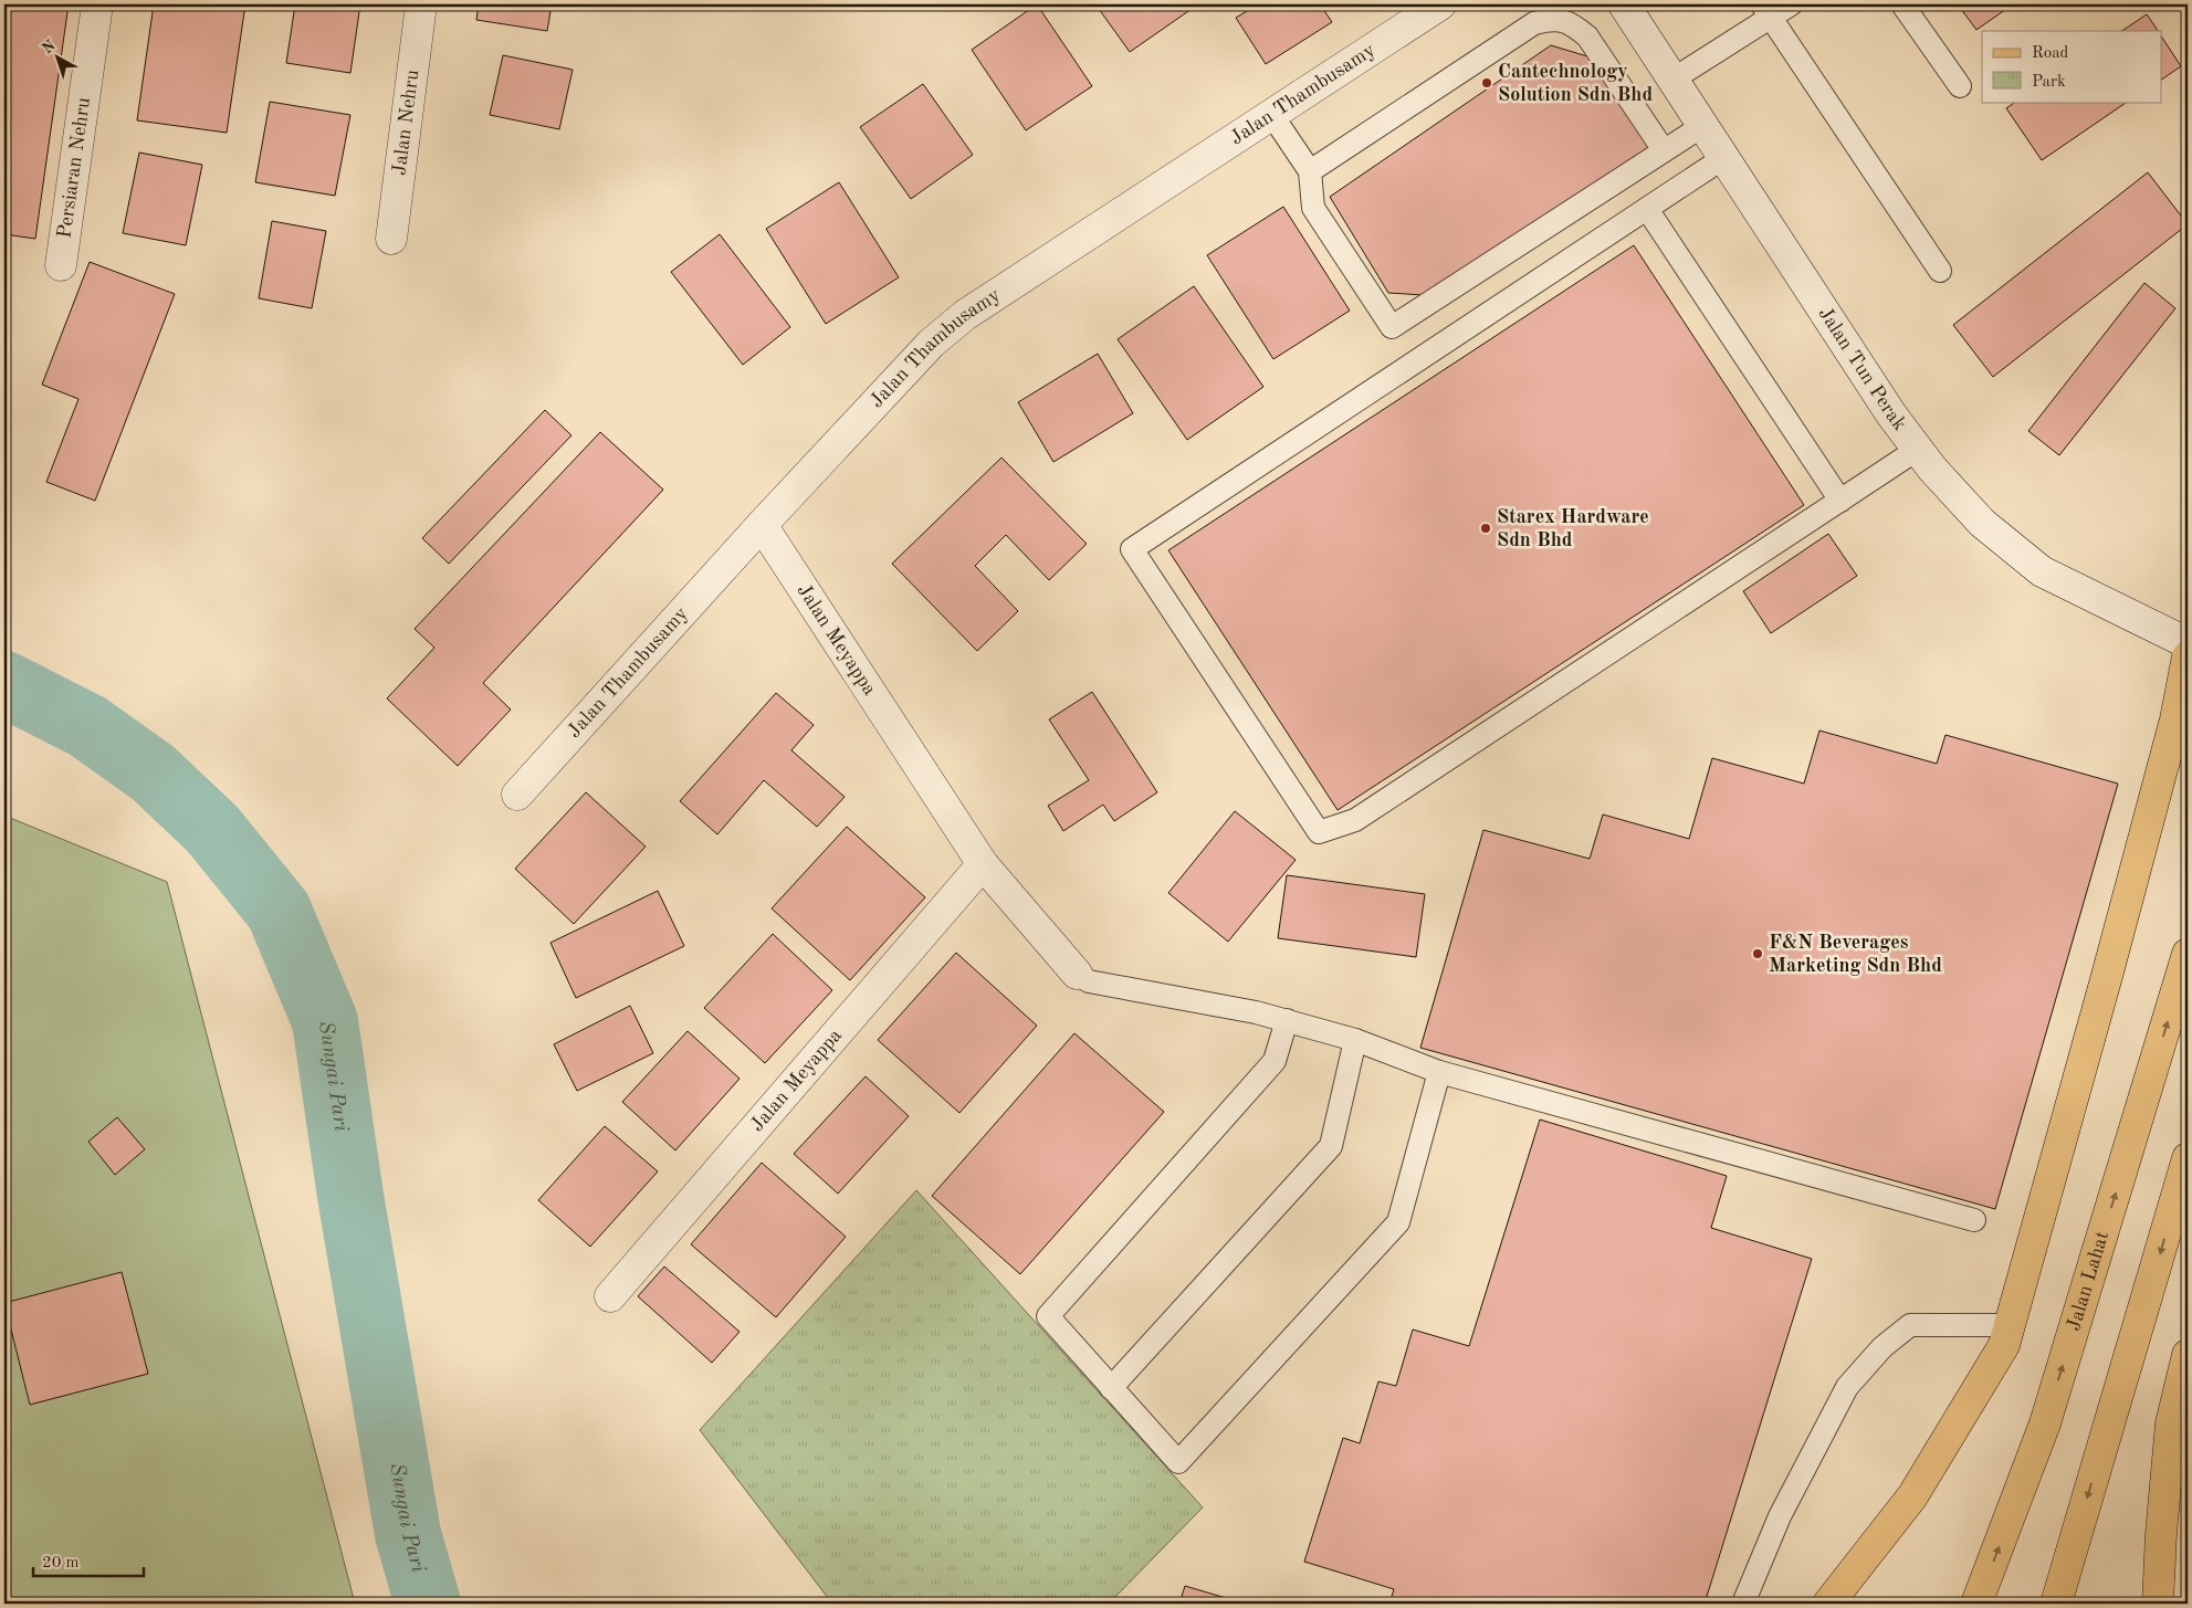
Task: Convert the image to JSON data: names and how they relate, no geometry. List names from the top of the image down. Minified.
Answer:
{"streets":{"main road":["Jalan Lahat"],"street":["Jalan Thambusamy","Jalan Nehru","Persiaran Nehru","Jalan Tun Perak","Jalan Meyappa"]},"crossings":[["Jalan Thambusamy","Jalan Meyappa"]],"water":["Sungai Pari"],"places":["Cantechnology Solution Sdn Bhd","Starex Hardware Sdn Bhd","F&N Beverages Marketing Sdn Bhd"],"legend":["Road","Park"],"scale_bar":"20 m","north":"top left"}
